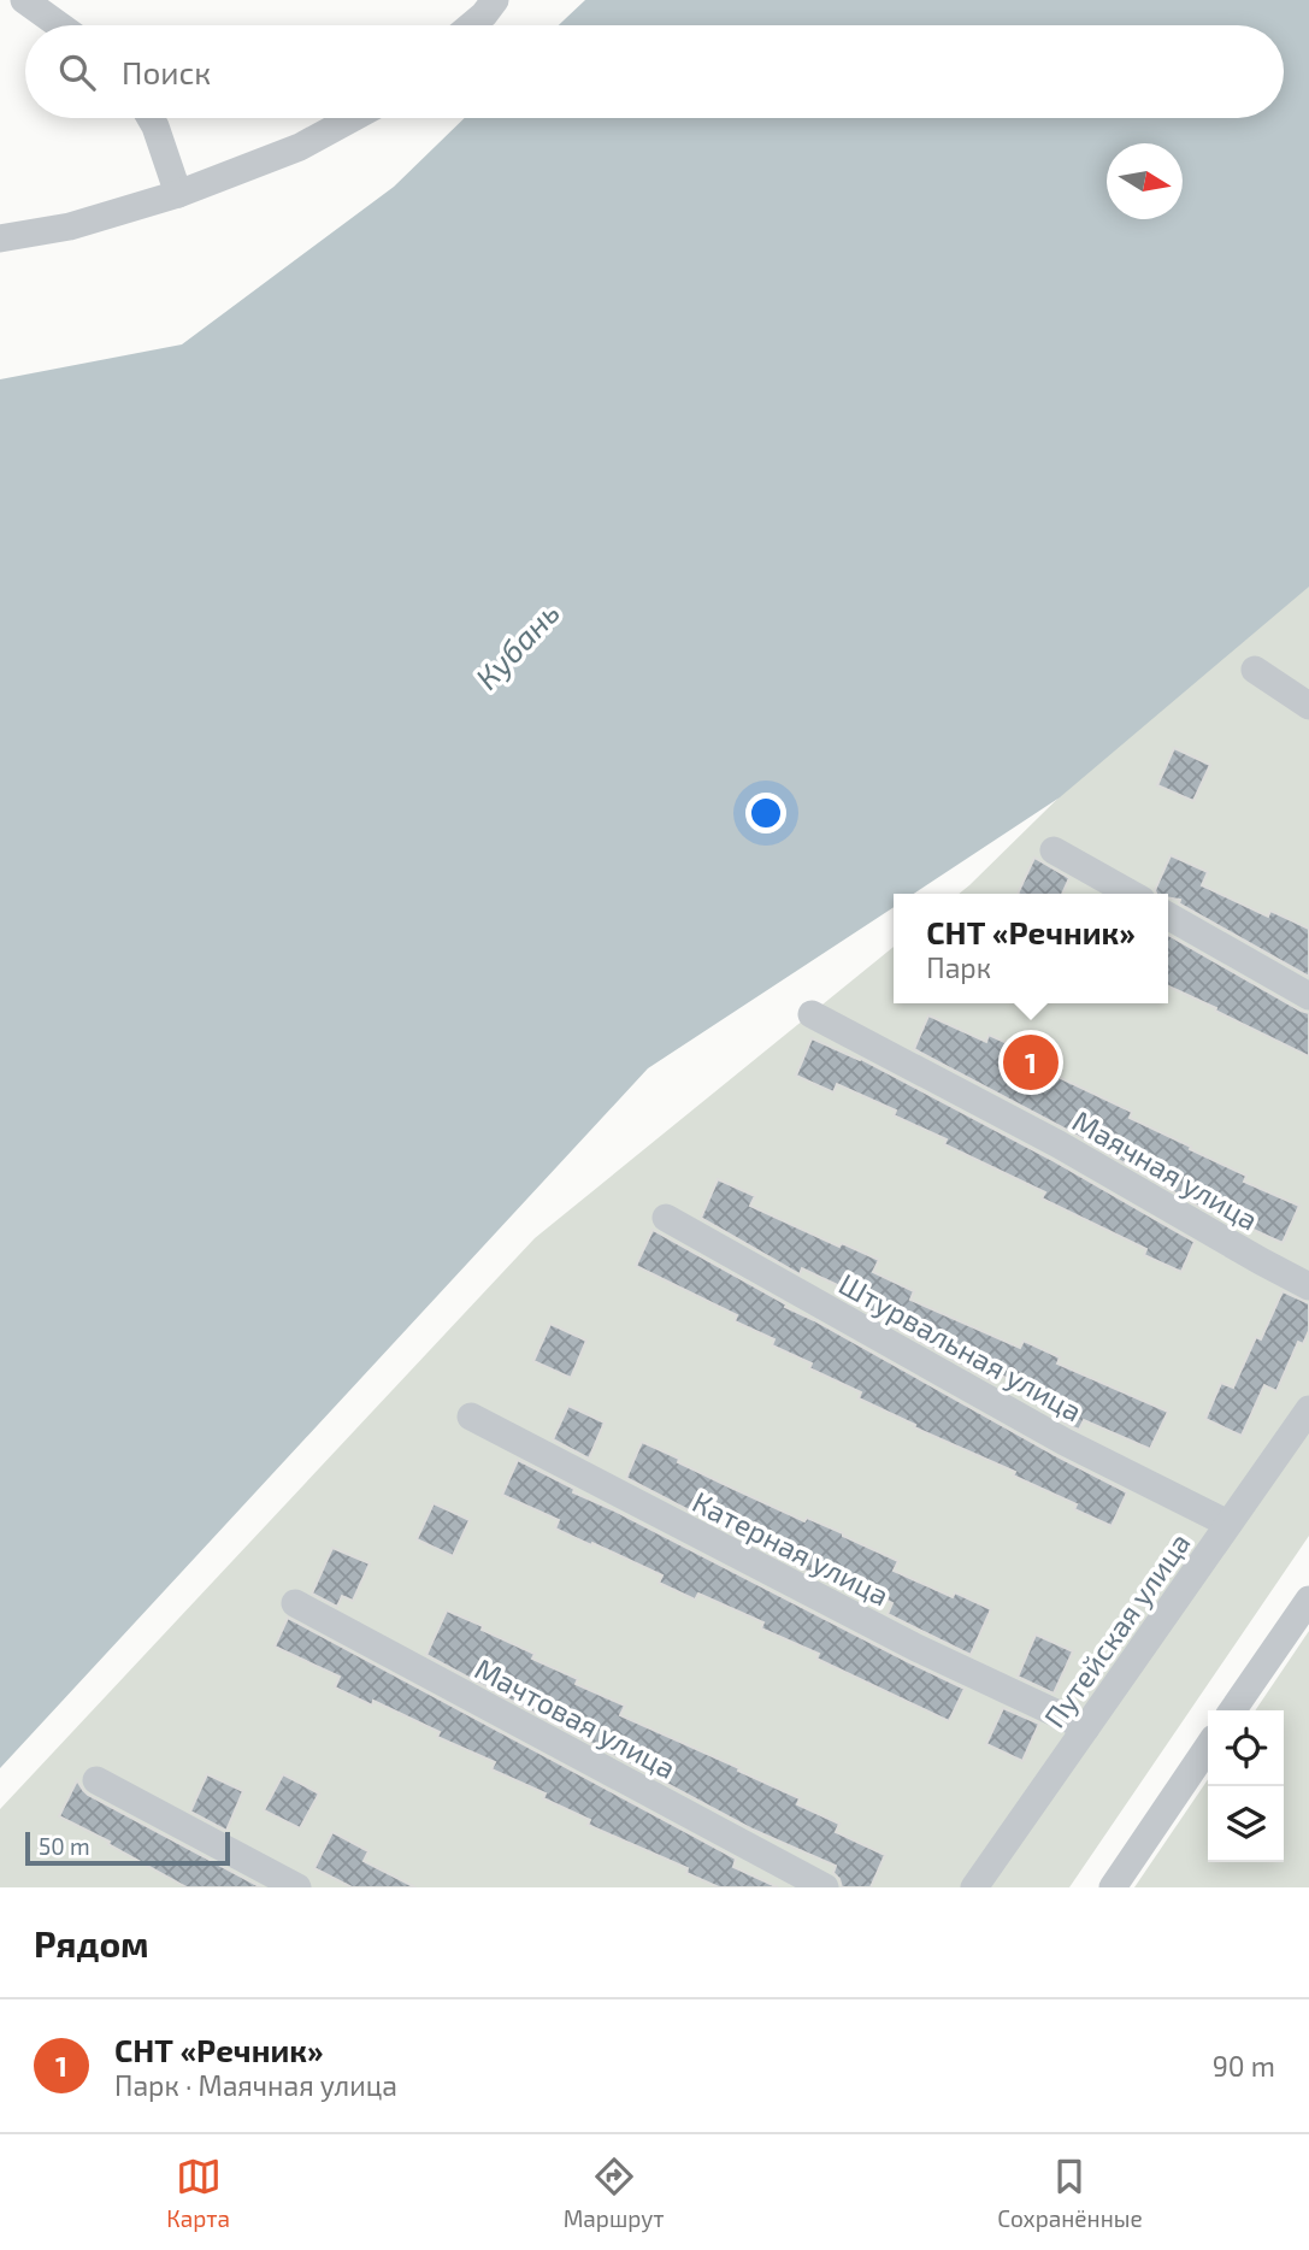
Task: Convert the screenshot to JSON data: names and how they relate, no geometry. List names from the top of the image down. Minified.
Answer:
{"streets":{"street":["Маячная улица","Штурвальная улица","Катерная улица","Путейская улица","Мачтовая улица"]},"crossings":[["Штурвальная улица","Путейская улица"],["Катерная улица","Путейская улица"]],"water":["Кубань"],"scale_bar":"50 m","north":"right","page":{"search":"Поиск","popup":["СНТ «Речник»","Парк"],"pins":"1","scale":"50 m","heading":"Рядом","list":[{"mark":"1","name":"СНТ «Речник»","note":"Парк · Маячная улица","value":"90 m"}],"nav":["Карта","Маршрут","Сохранённые"]}}
